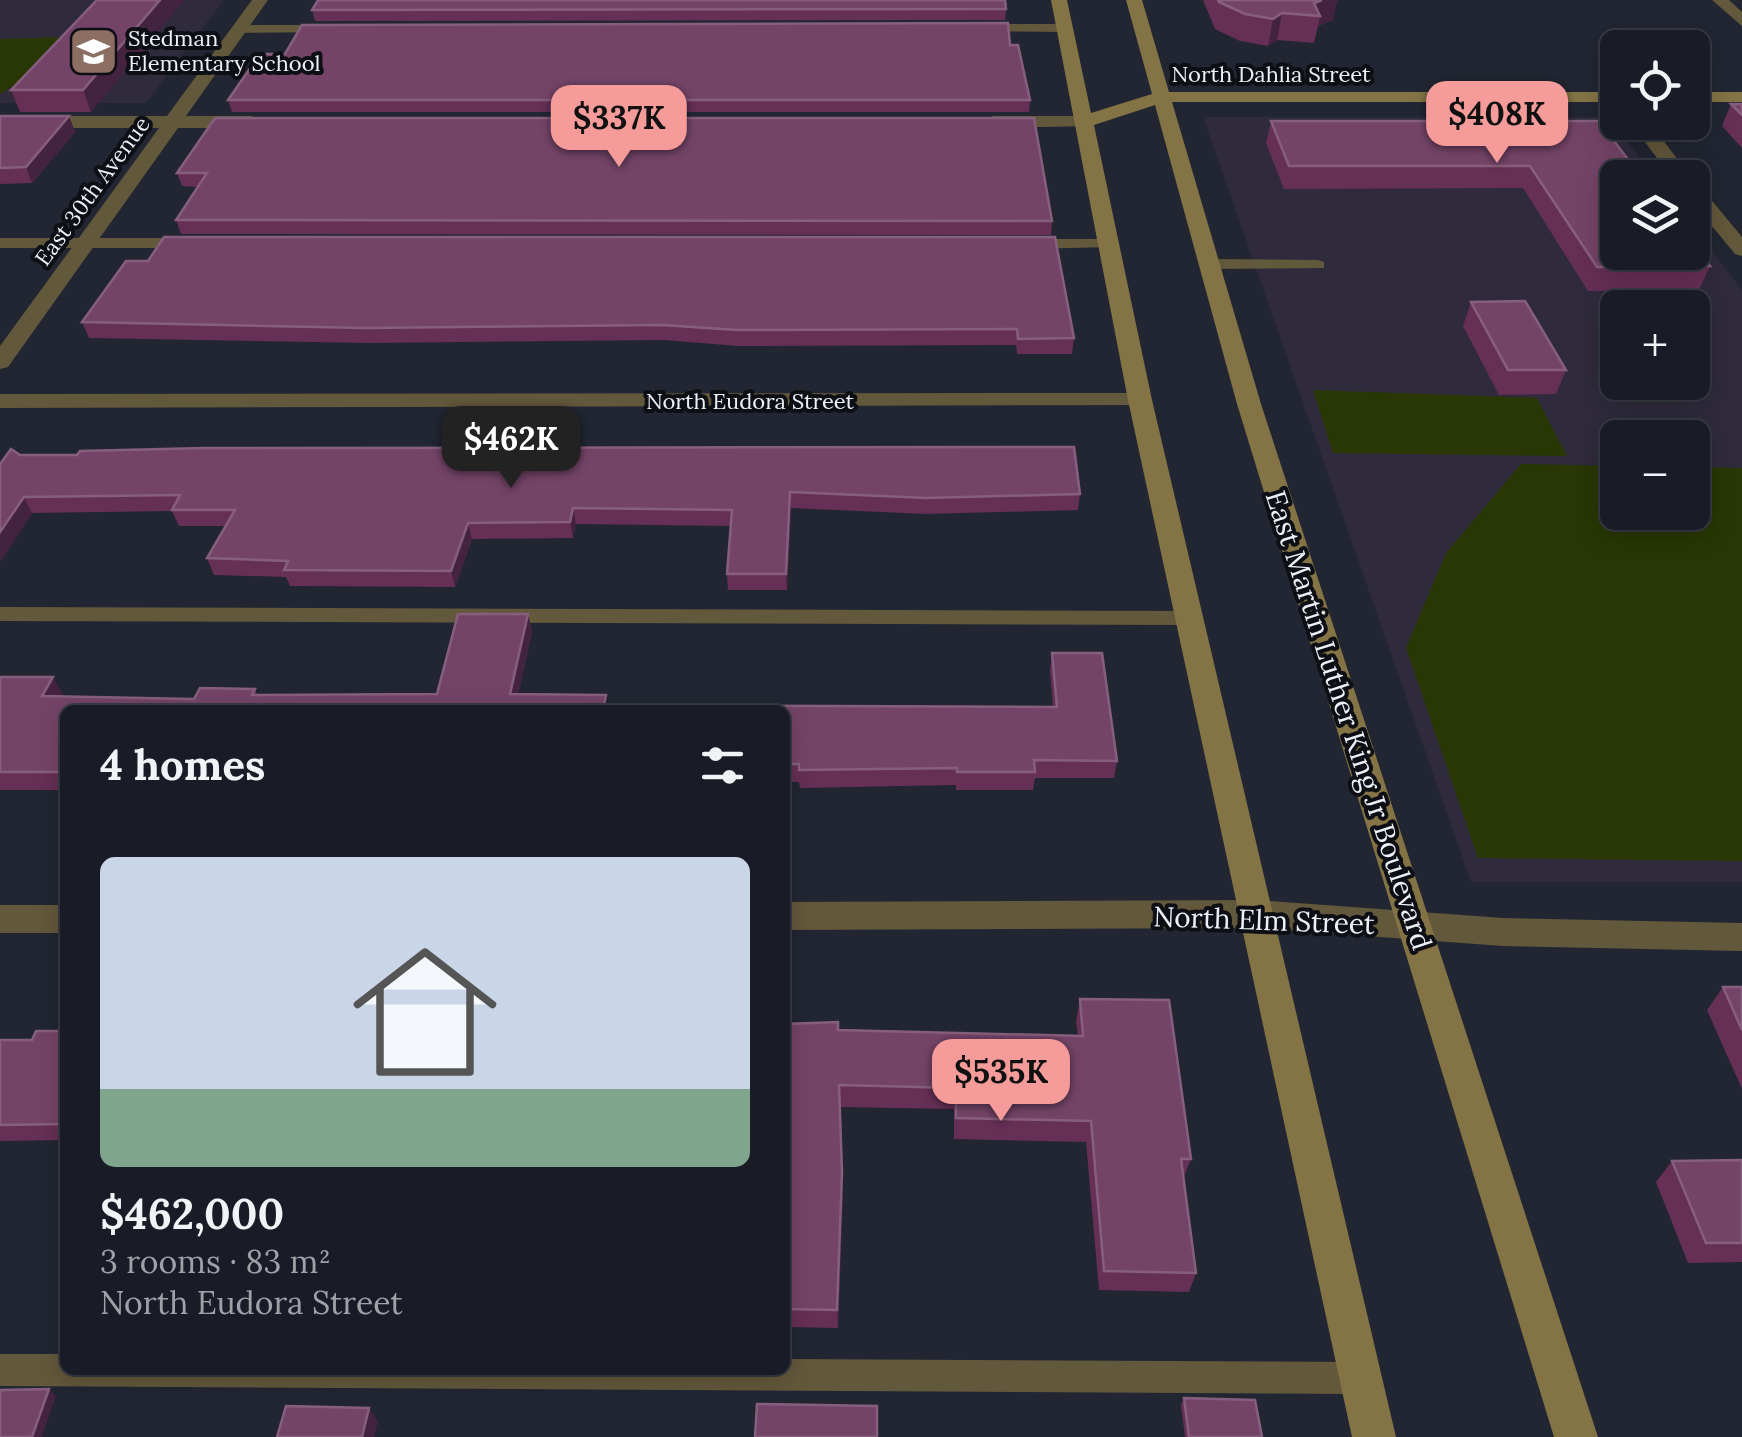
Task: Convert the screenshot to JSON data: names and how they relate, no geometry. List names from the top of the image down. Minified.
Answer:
{"streets":{"main road":["North Dahlia Street","East Martin Luther King Jr Boulevard"],"street":["East 30th Avenue","North Eudora Street","North Elm Street"]},"crossings":[["North Dahlia Street","East Martin Luther King Jr Boulevard"],["East Martin Luther King Jr Boulevard","North Elm Street"]],"places":{"school or university":["Stedman Elementary School"]},"page":{"map_buttons":["+","−"],"price":["$408K","$337K","$462K","$535K"],"heading":"4 homes","list":[{"name":"$462,000","note":"3 rooms · 83 m² · North Eudora Street"}]}}
